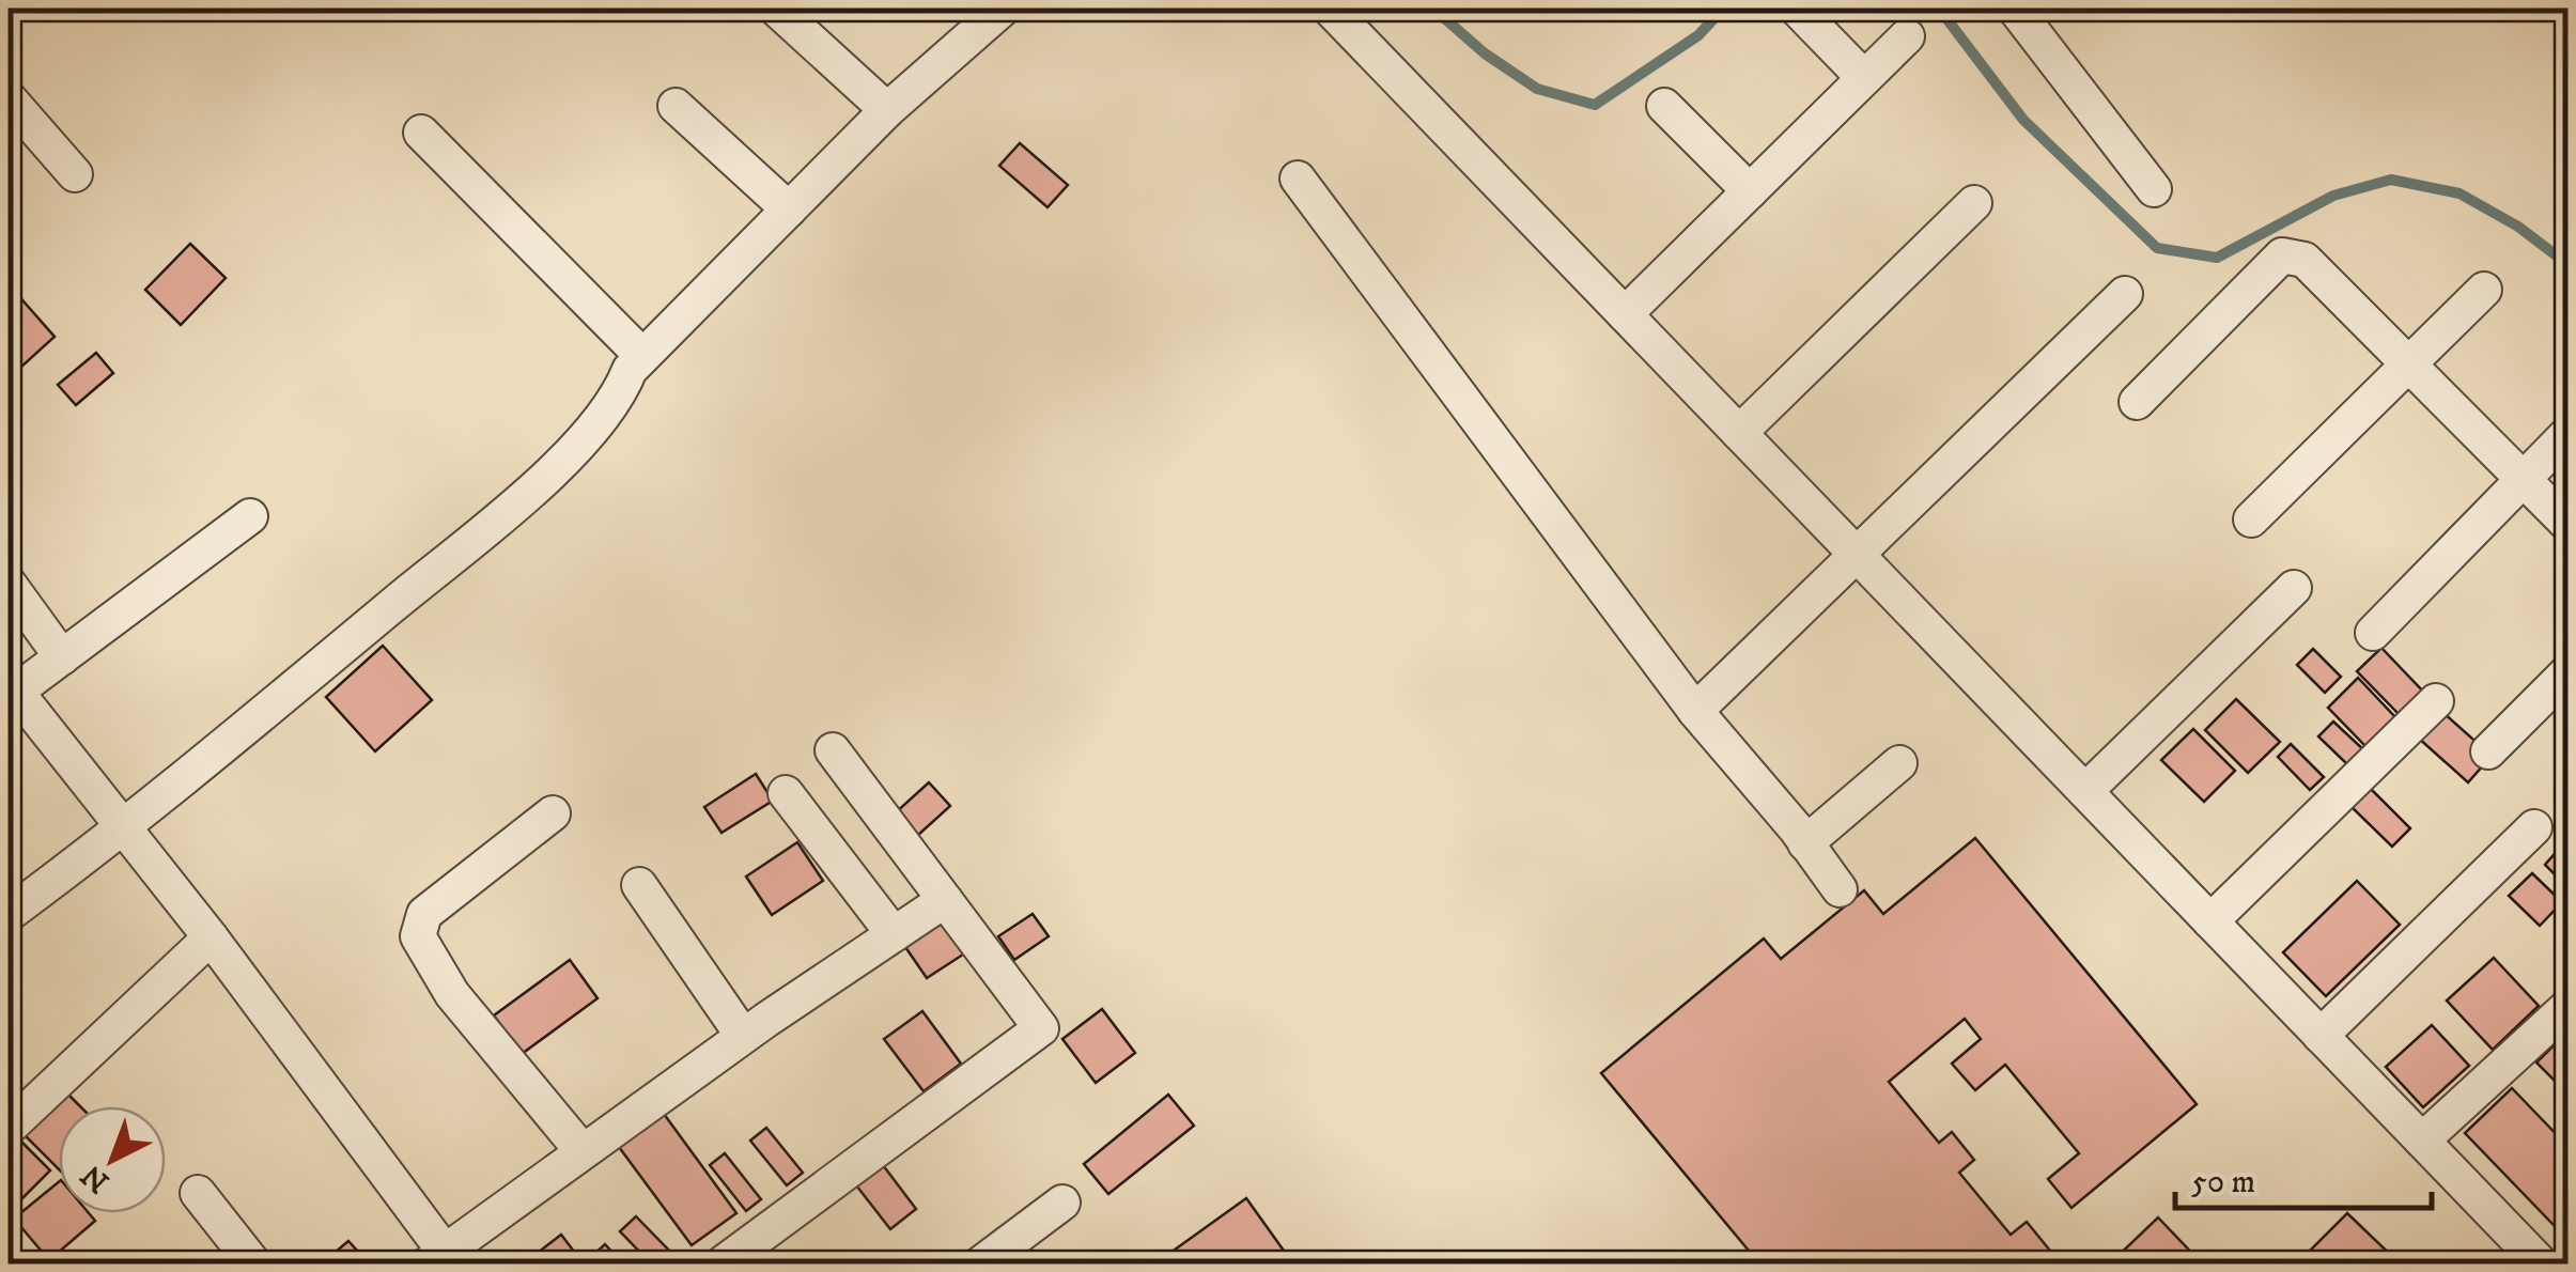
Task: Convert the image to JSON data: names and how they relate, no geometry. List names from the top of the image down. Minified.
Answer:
{"scale_bar":"50 m","north":"bottom left"}
